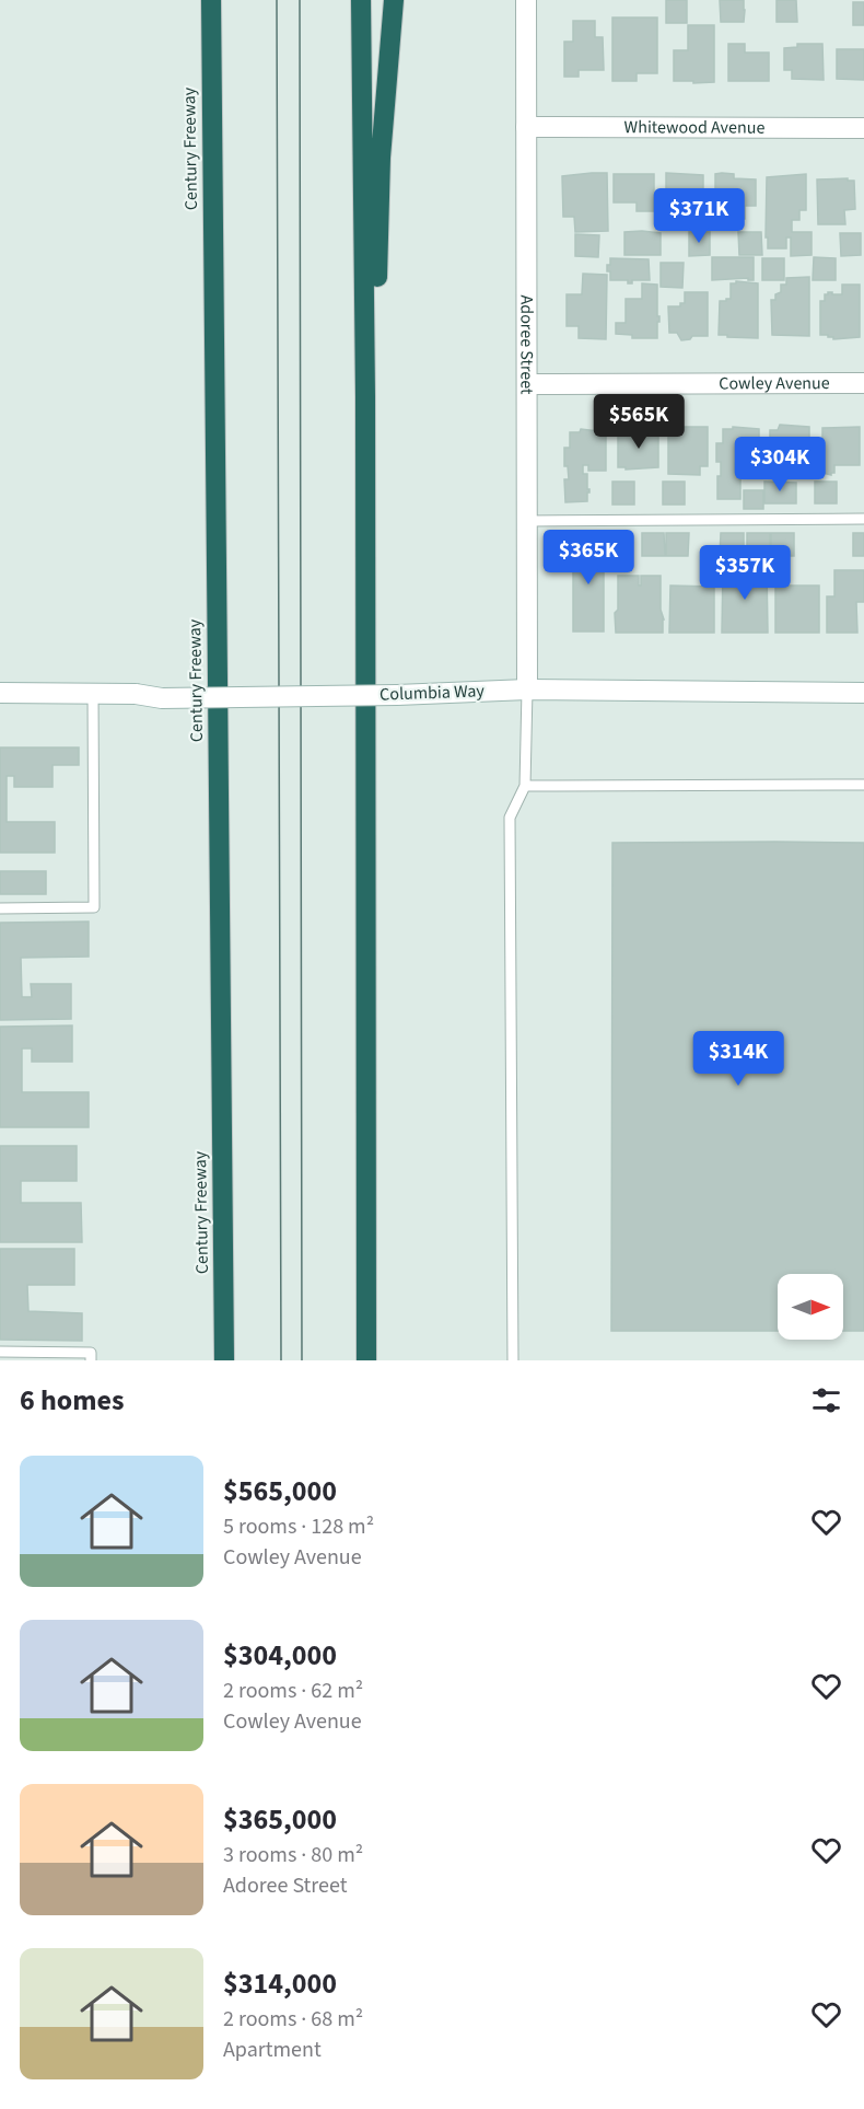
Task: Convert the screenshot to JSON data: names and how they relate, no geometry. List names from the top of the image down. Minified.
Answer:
{"streets":{"highway":["Century Freeway"],"street":["Whitewood Avenue","Adoree Street","Cowley Avenue","Columbia Way"]},"crossings":[["Whitewood Avenue","Adoree Street"],["Adoree Street","Cowley Avenue"],["Adoree Street","Columbia Way"]],"north":"right","page":{"price":["$371K","$565K","$304K","$365K","$357K","$314K"],"heading":"6 homes","list":[{"name":"$565,000","note":"5 rooms · 128 m² · Cowley Avenue"},{"name":"$304,000","note":"2 rooms · 62 m² · Cowley Avenue"},{"name":"$365,000","note":"3 rooms · 80 m² · Adoree Street"},{"name":"$314,000","note":"2 rooms · 68 m² · Apartment"}]}}
